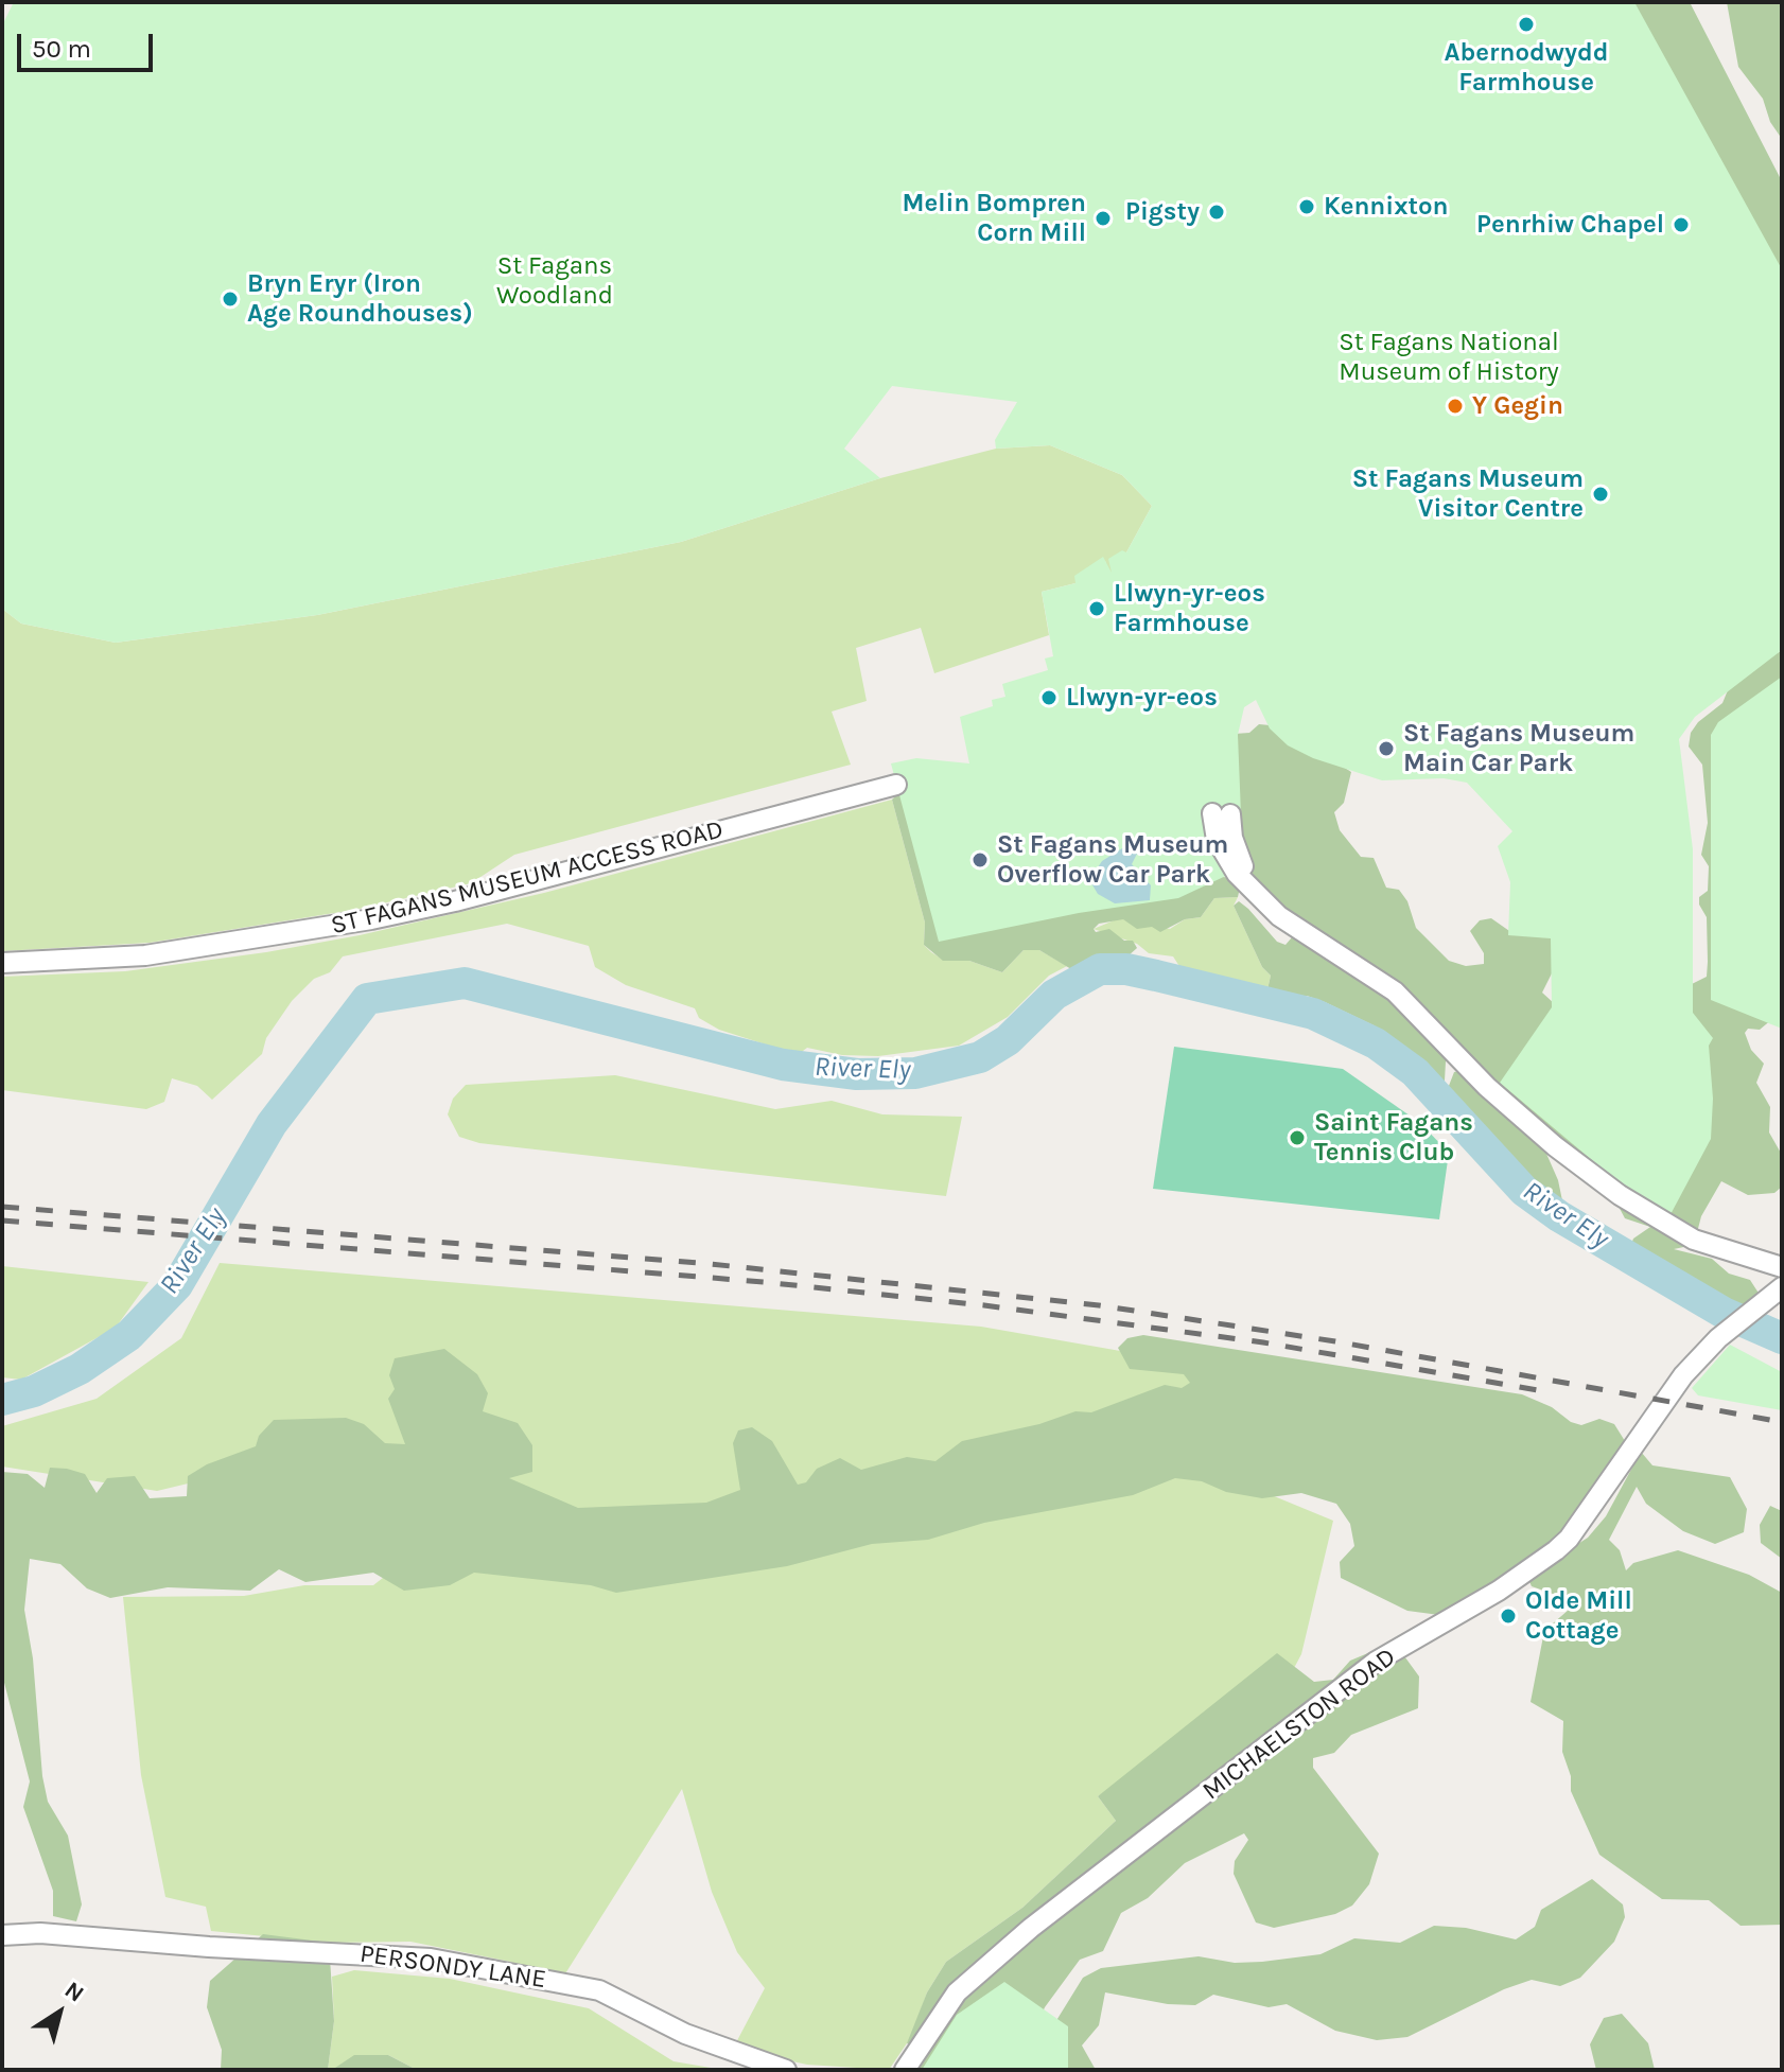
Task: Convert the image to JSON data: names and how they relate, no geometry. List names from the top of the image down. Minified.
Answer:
{"streets":{"street":["ST FAGANS MUSEUM ACCESS ROAD","MICHAELSTON ROAD","PERSONDY LANE"]},"water":["River Ely"],"parks":["St Fagans Woodland","St Fagans National Museum of History"],"places":["Abernodwydd Farmhouse","Kennixton","Pigsty","Melin Bompren Corn Mill","Penrhiw Chapel","Bryn Eryr (Iron Age Roundhouses)","Y Gegin","St Fagans Museum Visitor Centre","Llwyn-yr-eos Farmhouse","Llwyn-yr-eos","St Fagans Museum Main Car Park","St Fagans Museum Overflow Car Park","Saint Fagans Tennis Club","Olde Mill Cottage"],"scale_bar":"50 m","north":"top right"}
